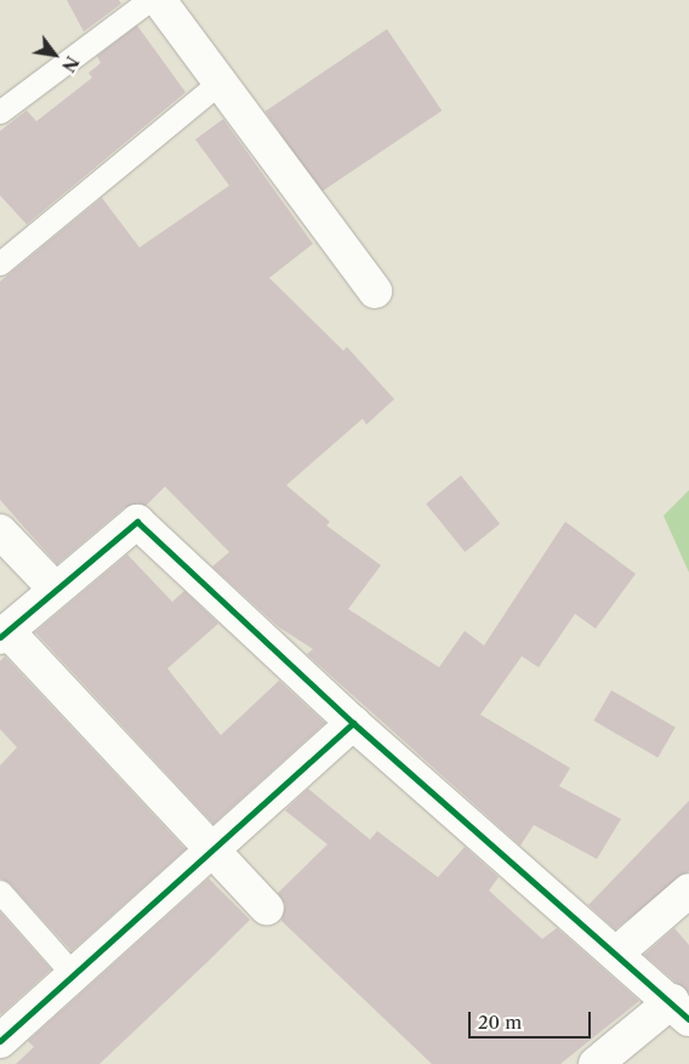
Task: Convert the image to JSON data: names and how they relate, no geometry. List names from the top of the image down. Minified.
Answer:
{"scale_bar":"20 m","north":"bottom right"}
